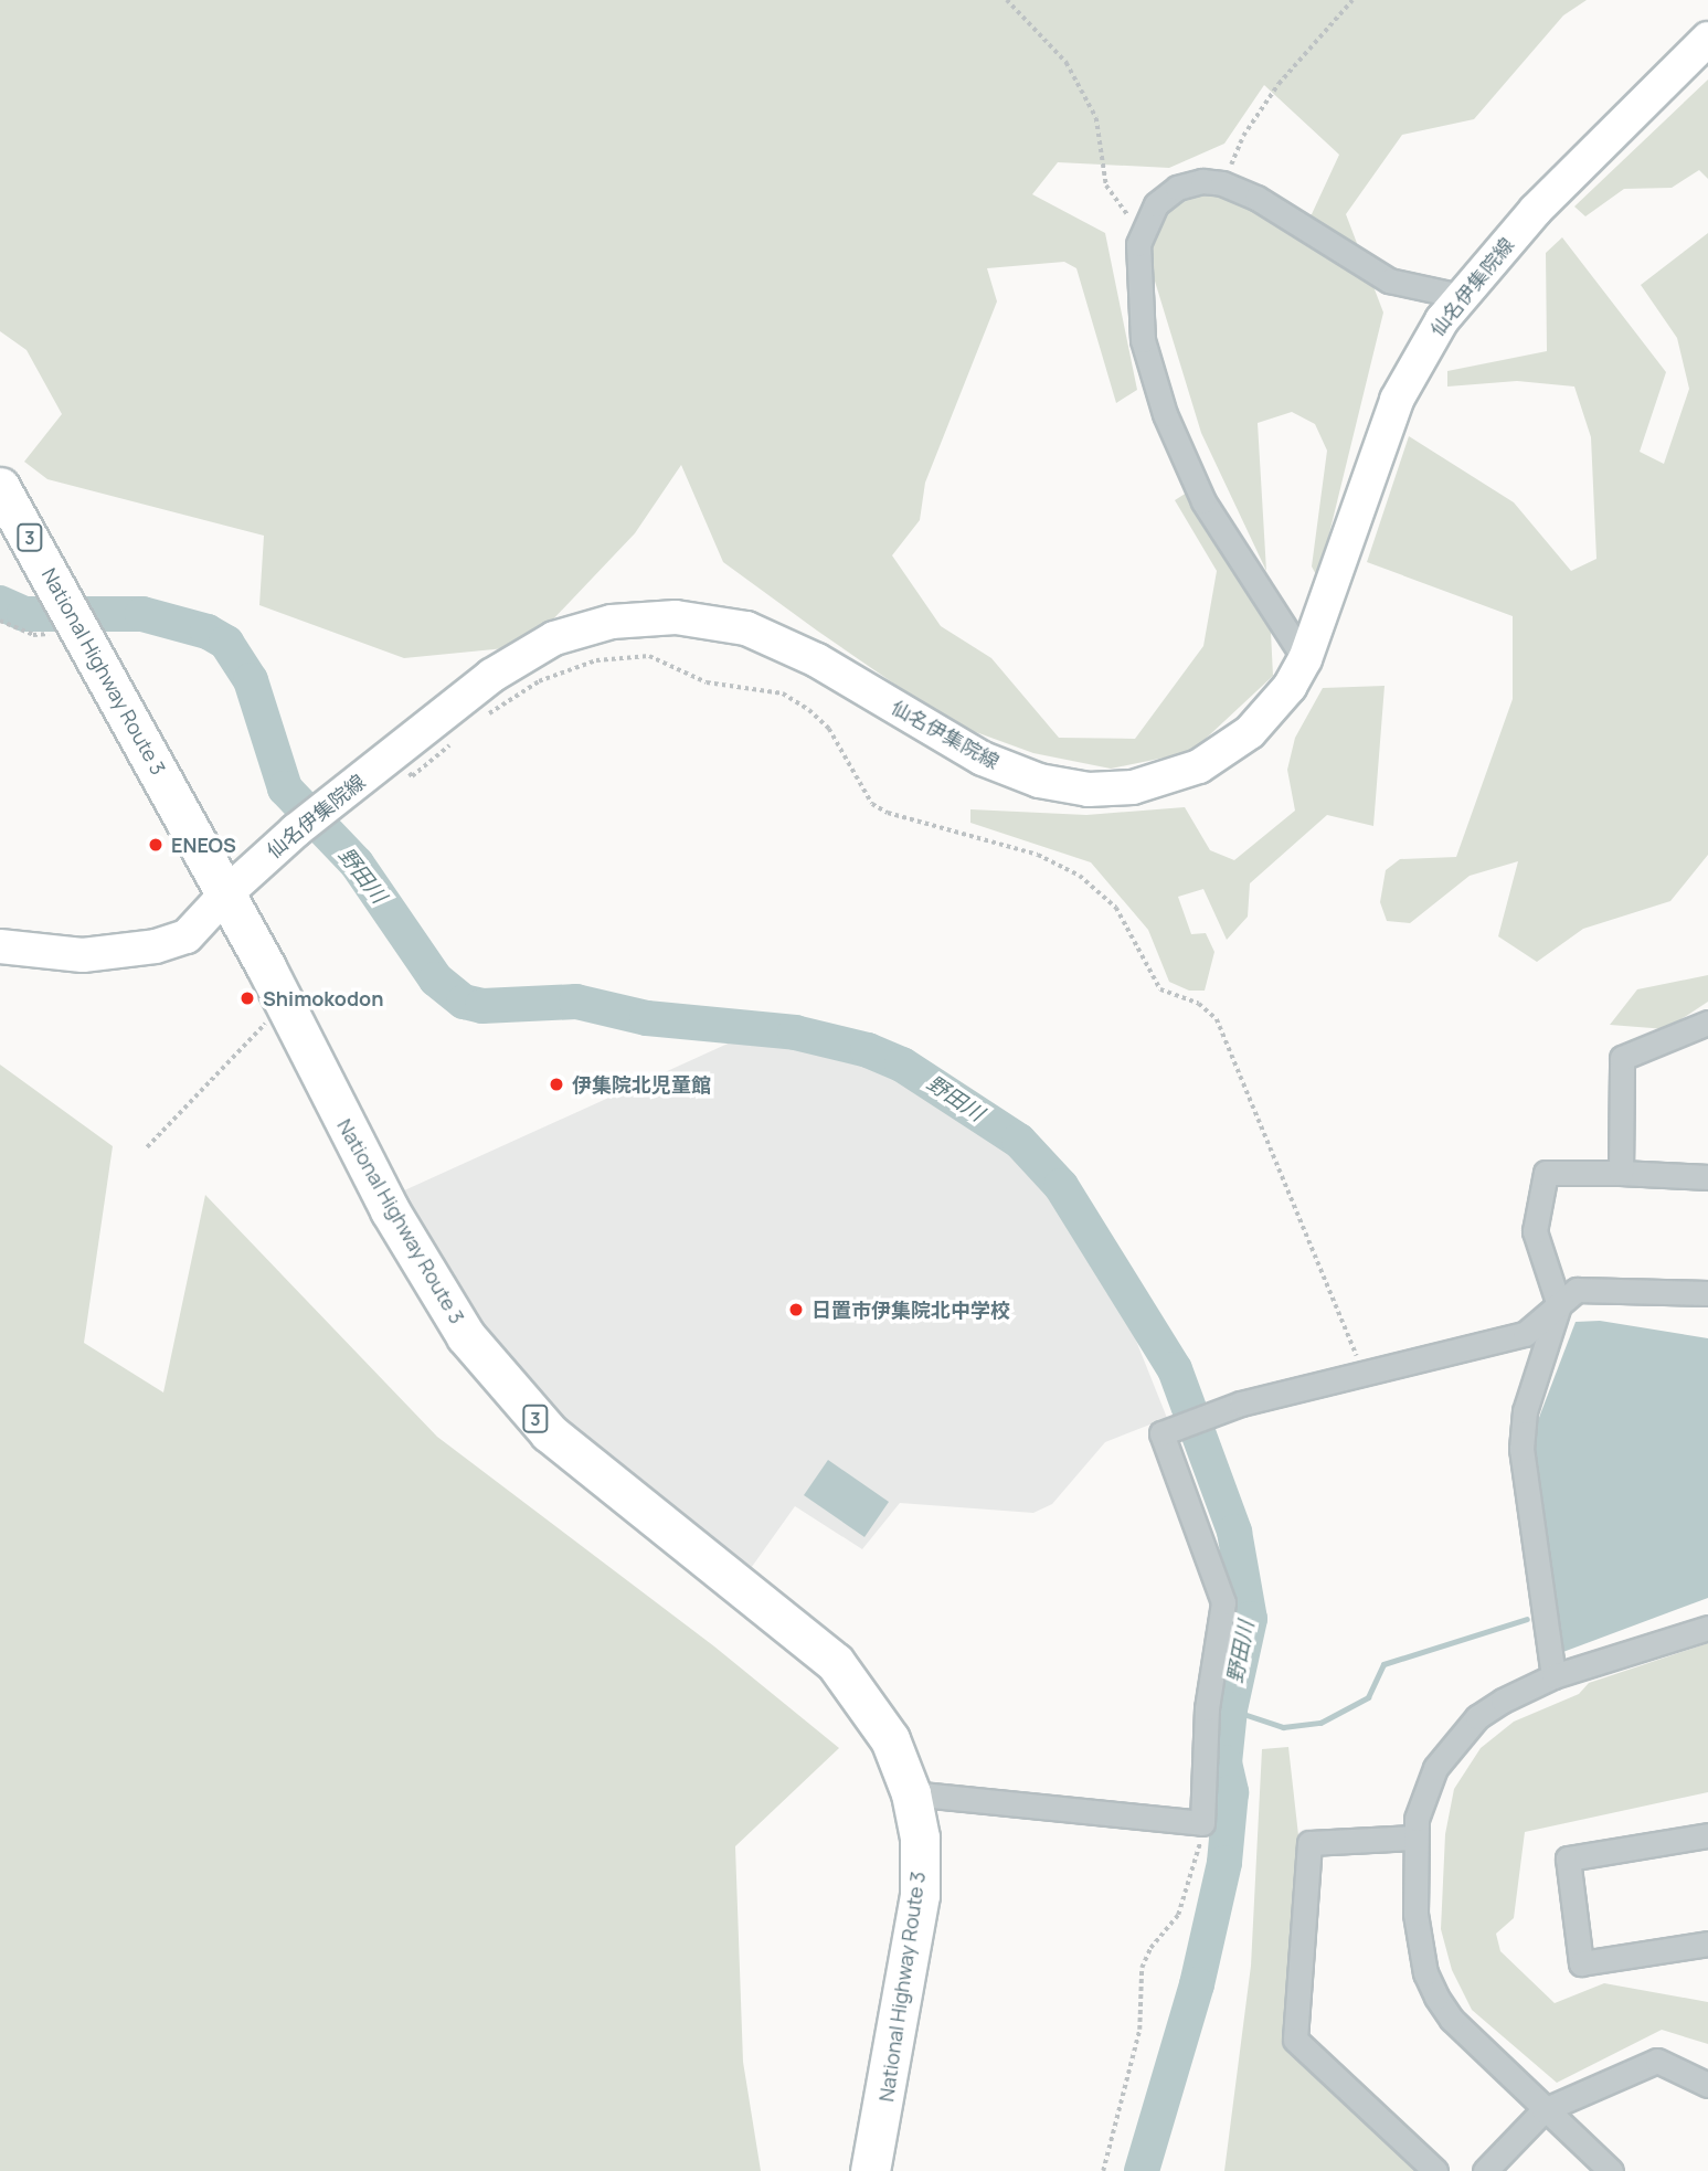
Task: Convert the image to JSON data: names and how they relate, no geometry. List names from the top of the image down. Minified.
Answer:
{"streets":{"highway":["3","National Highway Route 3"],"main road":["仙名伊集院線"]},"crossings":[["仙名伊集院線","National Highway Route 3"]],"water":["野田川"],"places":["ENEOS","Shimokodon","伊集院北児童館","日置市伊集院北中学校"]}
